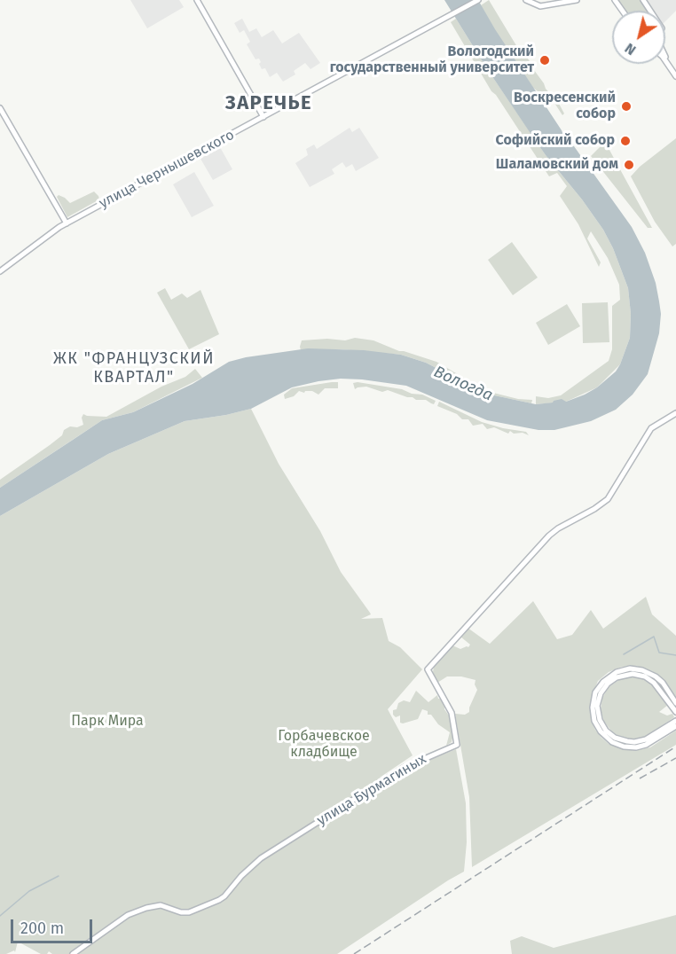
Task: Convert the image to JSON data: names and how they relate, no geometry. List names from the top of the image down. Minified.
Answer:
{"streets":{"street":["улица Чернышевского","улица Бурмагиных"]},"districts":["ЗАРЕЧЬЕ","ЖК \"ФРАНЦУЗСКИЙ КВАРТАЛ\""],"water":["Вологда"],"parks":["Парк Мира","Горбачевское кладбище"],"places":["Вологодский государственный университет","Воскресенский собор","Софийский собор","Шаламовский дом"],"scale_bar":"200 m","north":"bottom left"}
